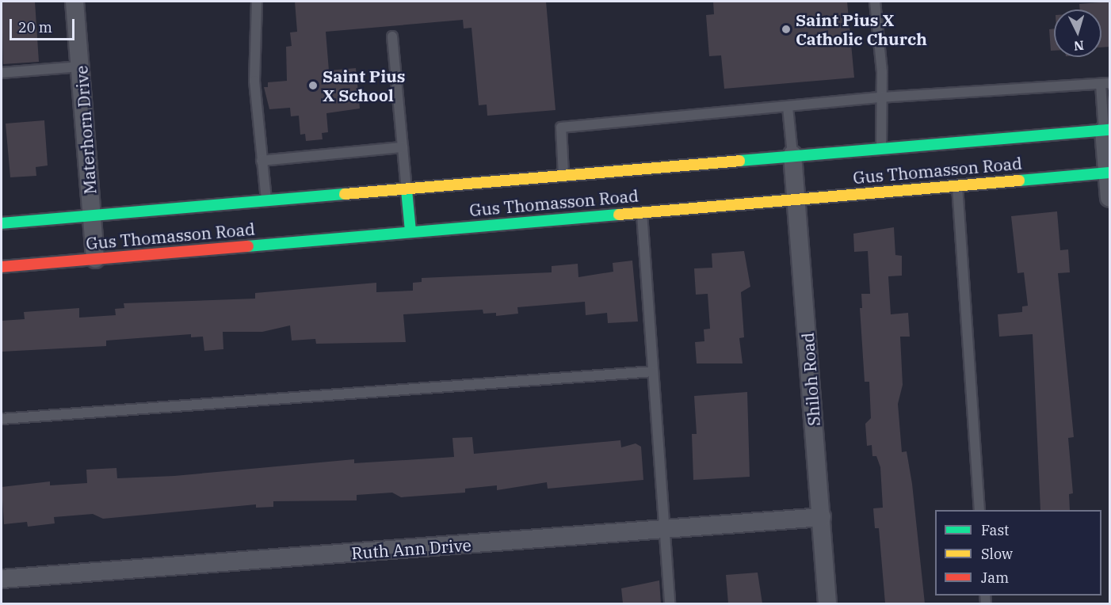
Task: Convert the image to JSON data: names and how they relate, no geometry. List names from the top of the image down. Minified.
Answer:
{"streets":{"main road":["Gus Thomasson Road"],"street":["Materhorn Drive","Shiloh Road","Ruth Ann Drive"]},"crossings":[["Materhorn Drive","Gus Thomasson Road"],["Gus Thomasson Road","Shiloh Road"],["Shiloh Road","Ruth Ann Drive"]],"places":["Saint Pius X Catholic Church","Saint Pius X School"],"legend":["Fast","Slow","Jam"],"scale_bar":"20 m","north":"bottom"}
